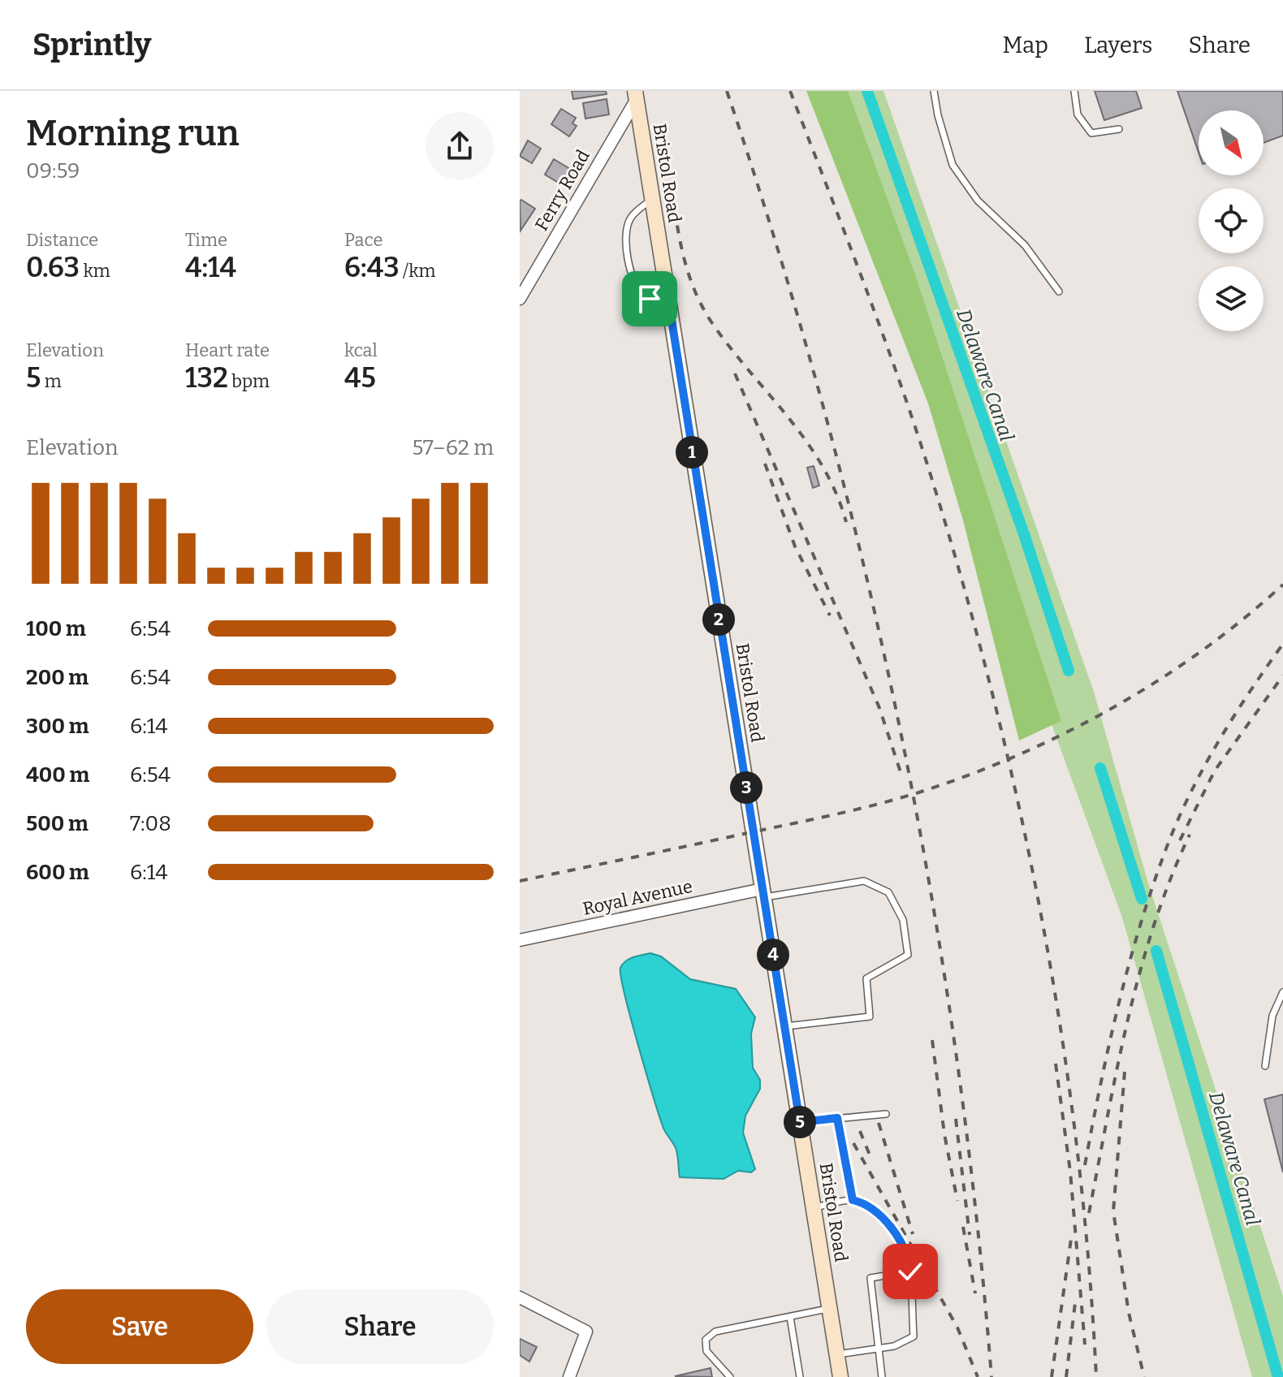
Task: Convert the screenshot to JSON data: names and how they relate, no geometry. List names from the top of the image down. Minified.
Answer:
{"streets":{"main road":["Bristol Road"],"street":["Ferry Road","Royal Avenue"]},"crossings":[["Bristol Road","Ferry Road"],["Bristol Road","Royal Avenue"]],"water":["Delaware Canal"],"north":"bottom right","page":{"header":"Sprintly","nav":["Map","Layers","Share"],"heading":["Morning run","09:59"],"stats":[["Distance","0.63 km"],["Time","4:14"],["Pace","6:43 /km"],["Elevation","5 m"],["Heart rate","132 bpm"],["kcal","45"]],"chart":["Elevation","57–62 m"],"pins":["1","2","3","4","5"],"list":[{"name":"100 m","note":"6:54"},{"name":"200 m","note":"6:54"},{"name":"300 m","note":"6:14"},{"name":"400 m","note":"6:54"},{"name":"500 m","note":"7:08"},{"name":"600 m","note":"6:14"}],"buttons":["Save","Share"]}}
